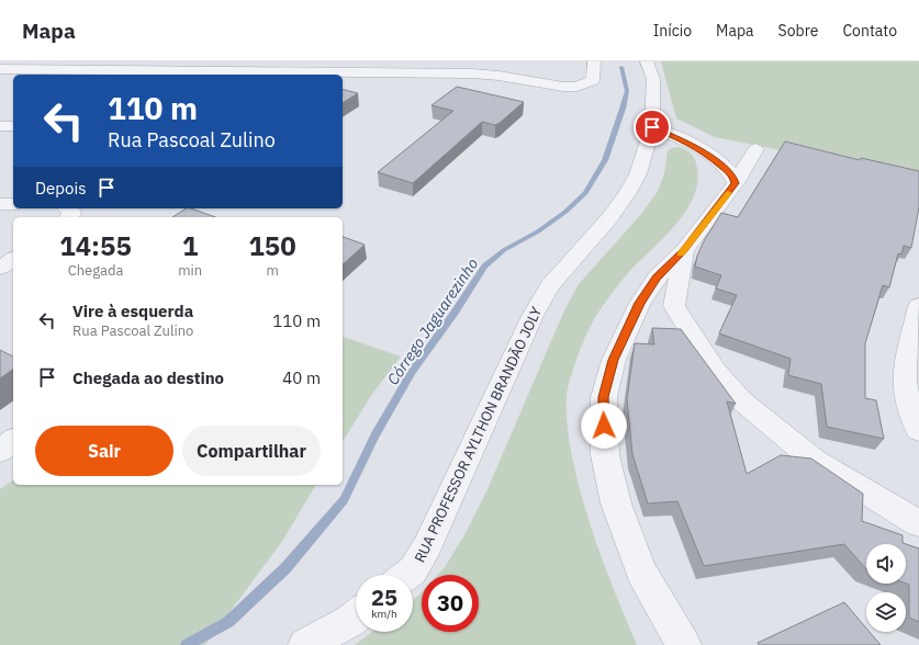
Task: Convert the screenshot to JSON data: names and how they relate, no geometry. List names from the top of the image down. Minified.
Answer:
{"streets":{"street":["RUA PROFESSOR AYLTHON BRANDÃO JOLY"]},"water":["Córrego Jaguarezinho"],"page":{"header":"Mapa","nav":["Início","Mapa","Sobre","Contato"],"turn":["110 m","Rua Pascoal Zulino"],"then":"Depois","eta":["14:55","Chegada","1","min","150","m"],"list":[{"name":"Vire à esquerda","note":"Rua Pascoal Zulino","value":"110 m"},{"name":"Chegada ao destino","value":"40 m"}],"buttons":["Sair","Compartilhar"],"speed":"25 km/h","limit":"30"}}
